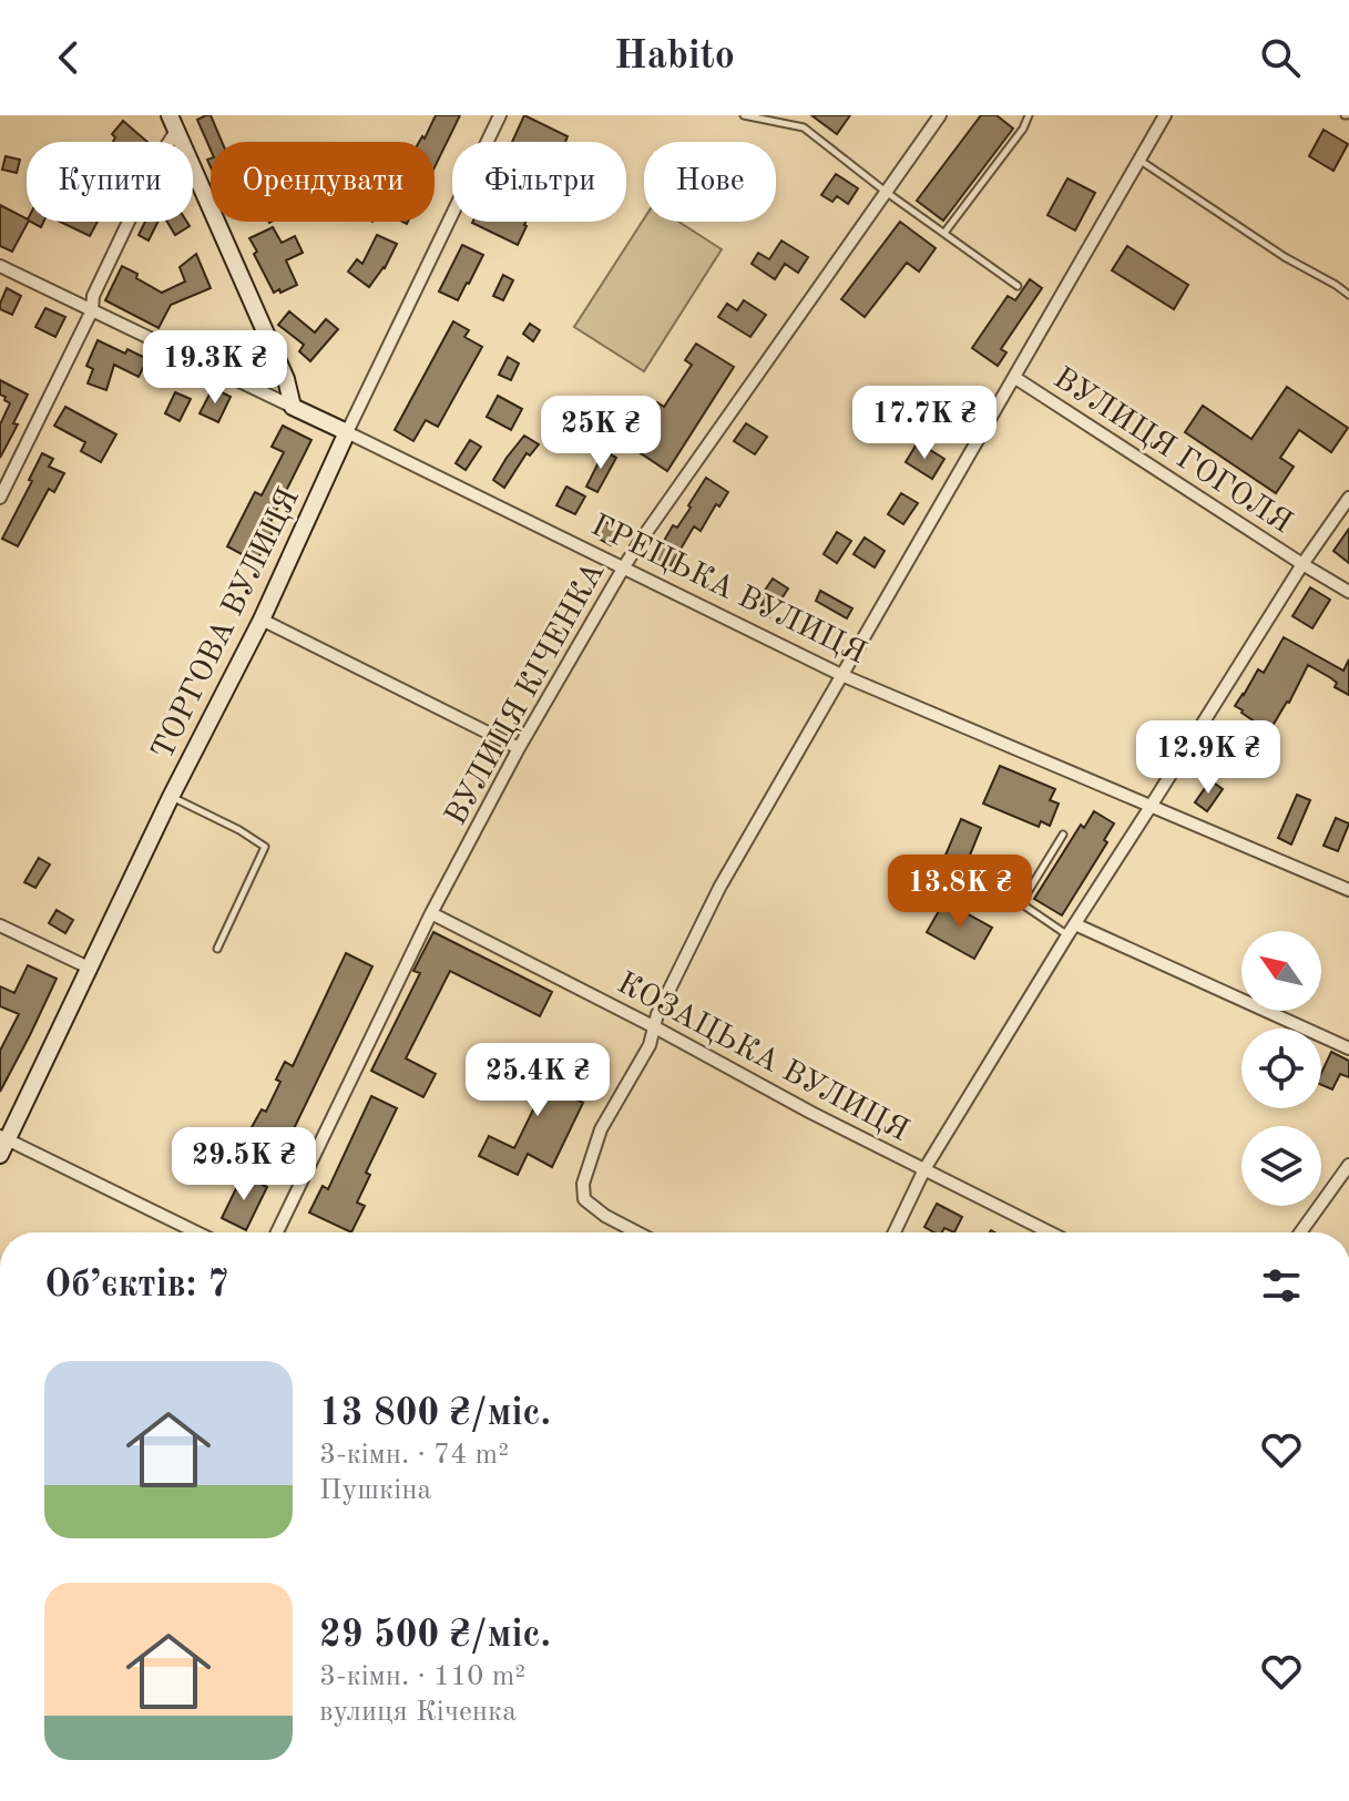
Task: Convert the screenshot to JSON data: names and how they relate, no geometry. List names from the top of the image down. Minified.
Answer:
{"streets":{"main road":["ГРЕЦЬКА ВУЛИЦЯ","ТОРГОВА ВУЛИЦЯ"],"street":["ВУЛИЦЯ ГОГОЛЯ","ВУЛИЦЯ КІЧЕНКА","КОЗАЦЬКА ВУЛИЦЯ"]},"crossings":[["ГРЕЦЬКА ВУЛИЦЯ","ТОРГОВА ВУЛИЦЯ"],["ГРЕЦЬКА ВУЛИЦЯ","ВУЛИЦЯ КІЧЕНКА"],["ВУЛИЦЯ КІЧЕНКА","КОЗАЦЬКА ВУЛИЦЯ"]],"north":"top left","page":{"header":"Habito","chip":["Купити","Орендувати","Фільтри","Нове"],"price":["19.3K ₴","17.7K ₴","25K ₴","12.9K ₴","13.8K ₴","25.4K ₴","29.5K ₴"],"heading":"Об’єктів: 7","list":[{"name":"13 800 ₴/міс.","note":"3-кімн. · 74 m² · Пушкіна"},{"name":"29 500 ₴/міс.","note":"3-кімн. · 110 m² · вулиця Кіченка"}]}}
